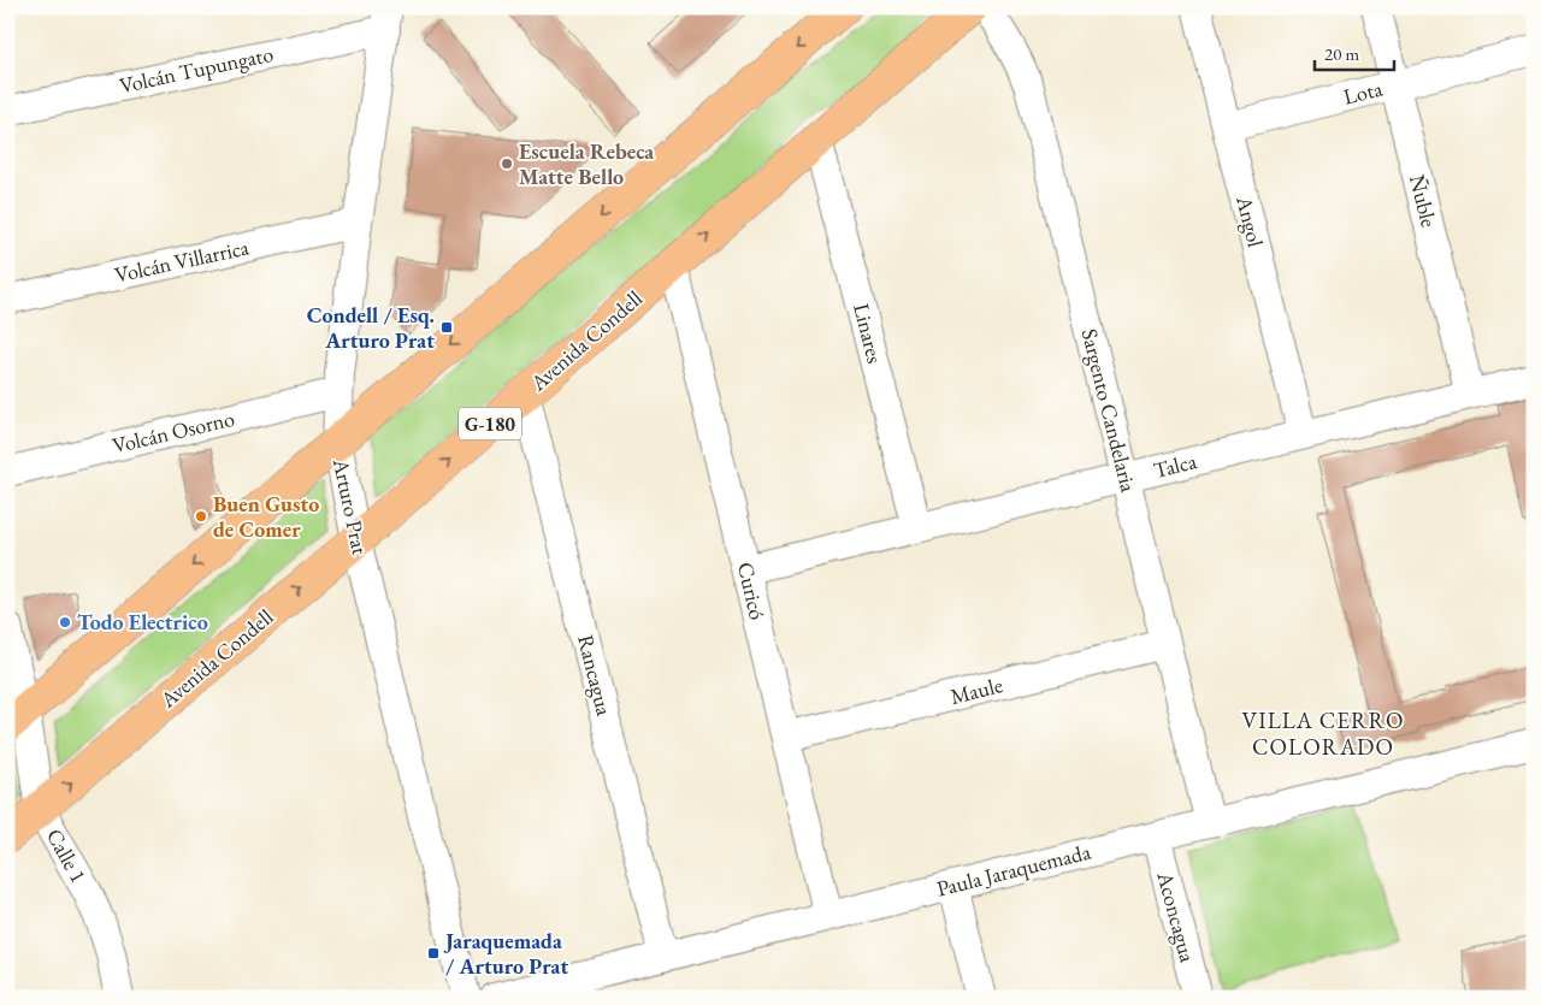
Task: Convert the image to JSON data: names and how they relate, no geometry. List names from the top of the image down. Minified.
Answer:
{"streets":{"main road":["Avenida Condell","G-180"],"street":["Volcán Tupungato","Lota","Ñuble","Angol","Volcán Villarrica","Linares","Sargento Candelaria","Volcán Osorno","Talca","Arturo Prat","Curicó","Rancagua","Maule","Calle 1","Paula Jaraquemada","Aconcagua"]},"crossings":[["Volcán Tupungato","Arturo Prat"],["Lota","Ñuble"],["Lota","Angol"],["Ñuble","Talca"],["Angol","Talca"],["Volcán Villarrica","Arturo Prat"],["Linares","Avenida Condell"],["Linares","Talca"],["Avenida Condell","Arturo Prat"],["Avenida Condell","Curicó"],["Avenida Condell","Rancagua"],["Avenida Condell","Calle 1"],["Sargento Candelaria","Talca"],["Sargento Candelaria","Maule"],["Sargento Candelaria","Paula Jaraquemada"],["Volcán Osorno","Arturo Prat"],["Talca","Curicó"],["Curicó","Maule"],["Curicó","Paula Jaraquemada"],["Rancagua","Paula Jaraquemada"],["Paula Jaraquemada","Aconcagua"]],"districts":["VILLA CERRO COLORADO"],"places":{"other":["Escuela Rebeca Matte Bello","Buen Gusto de Comer","Todo Electrico"],"transit":["Condell / Esq. Arturo Prat","Jaraquemada / Arturo Prat"]},"scale_bar":"20 m"}
